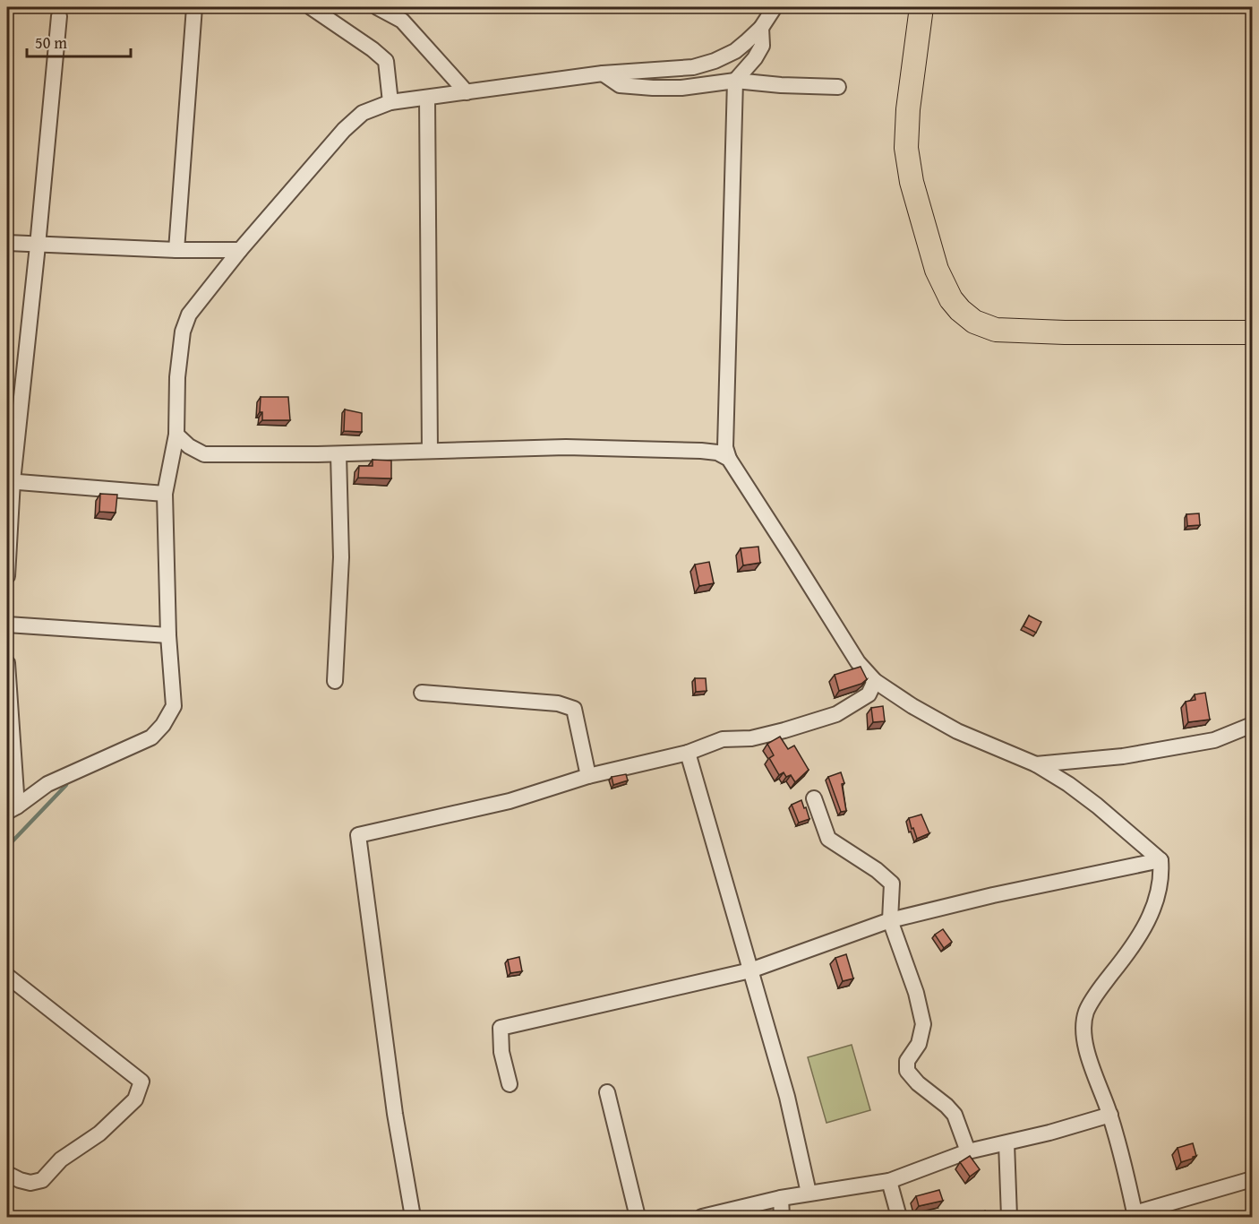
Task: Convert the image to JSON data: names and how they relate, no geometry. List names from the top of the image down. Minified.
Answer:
{"scale_bar":"50 m"}
